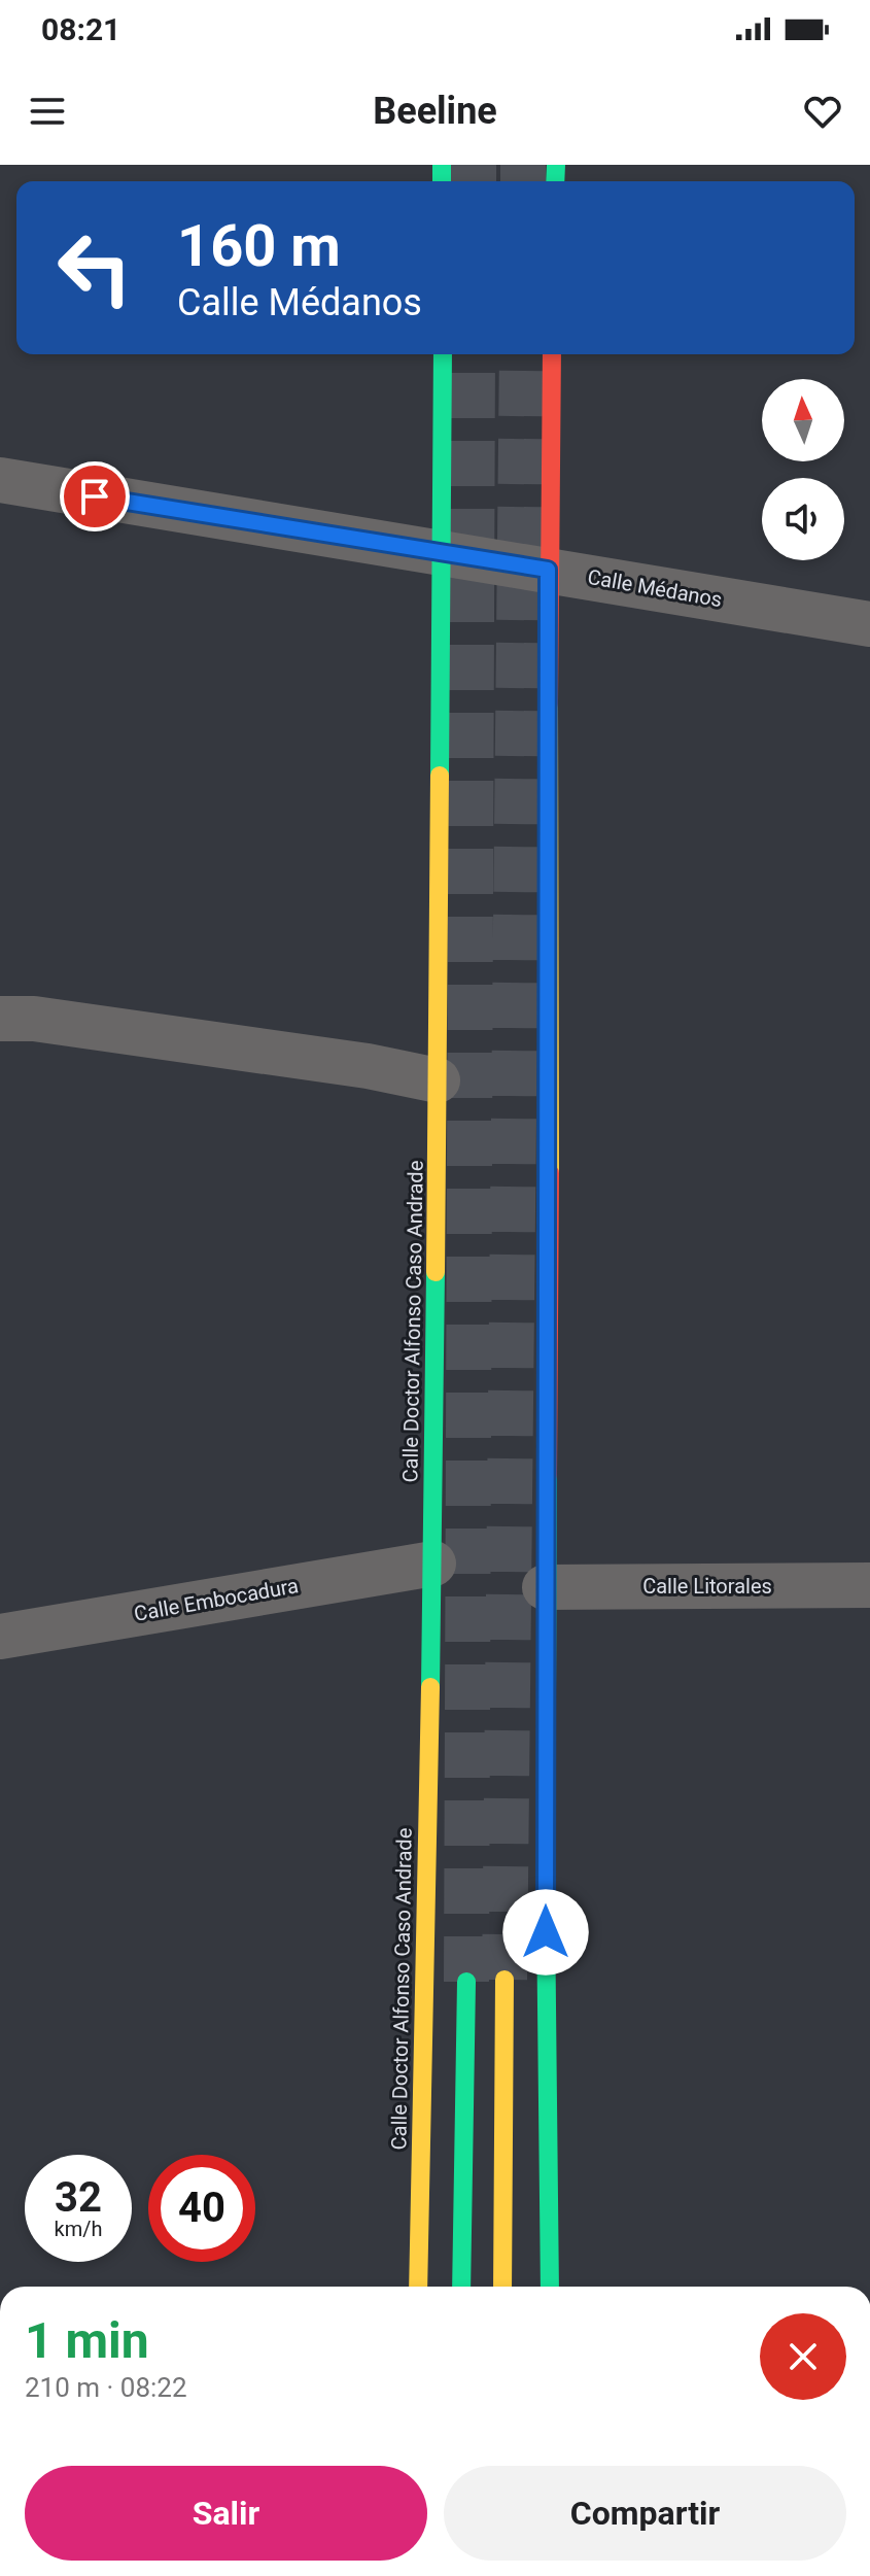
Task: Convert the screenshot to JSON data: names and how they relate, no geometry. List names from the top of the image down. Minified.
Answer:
{"streets":{"street":["Calle Médanos","Calle Doctor Alfonso Caso Andrade","Calle Litorales","Calle Embocadura"]},"crossings":[["Calle Médanos","Calle Doctor Alfonso Caso Andrade"],["Calle Doctor Alfonso Caso Andrade","Calle Embocadura"]],"north":"top","page":{"status":"08:21","header":"Beeline","turn":["160 m","Calle Médanos"],"speed":"32 km/h","limit":"40","heading":["1 min","210 m · 08:22"],"buttons":["Salir","Compartir"]}}
